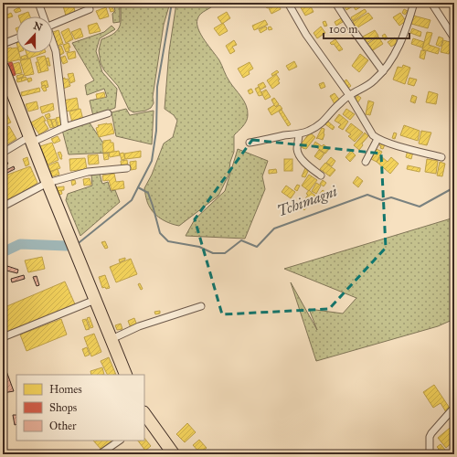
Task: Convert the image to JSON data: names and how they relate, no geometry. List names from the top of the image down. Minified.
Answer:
{"water":["Tchimagni"],"legend":["Homes","Shops","Other"],"scale_bar":"100 m","north":"top"}
